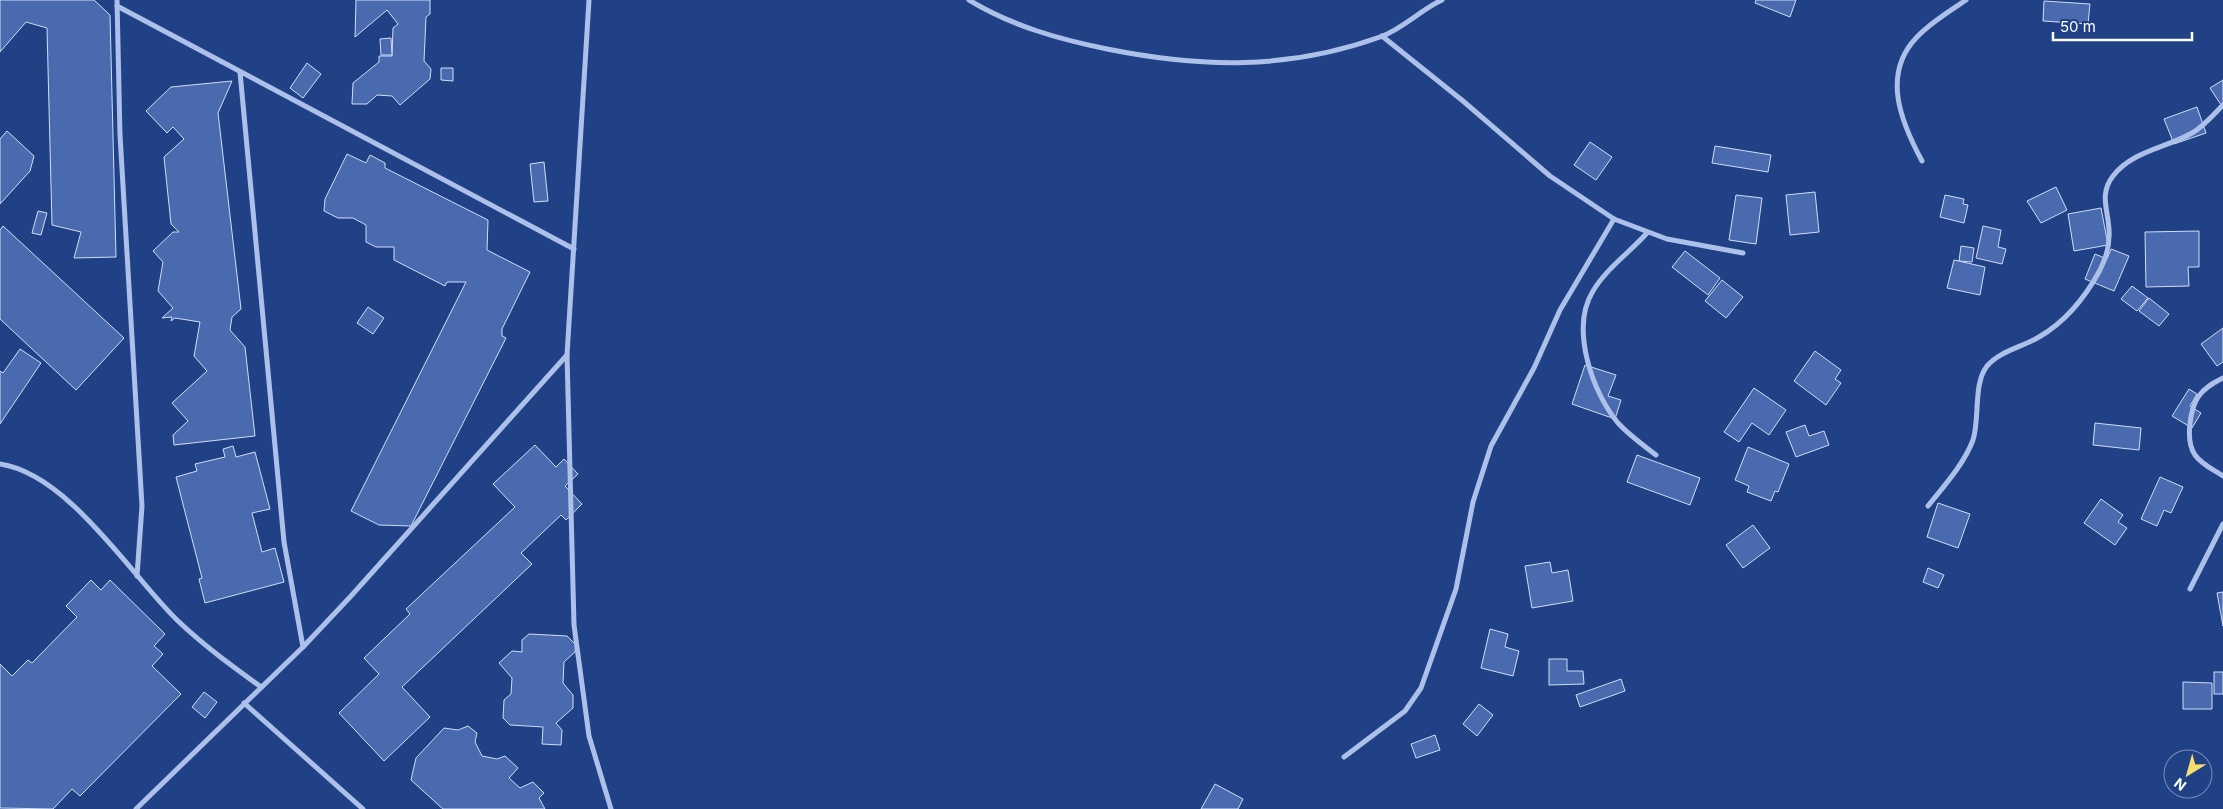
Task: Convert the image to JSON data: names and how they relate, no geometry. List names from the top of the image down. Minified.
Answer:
{"scale_bar":"50 m","north":"bottom left"}
